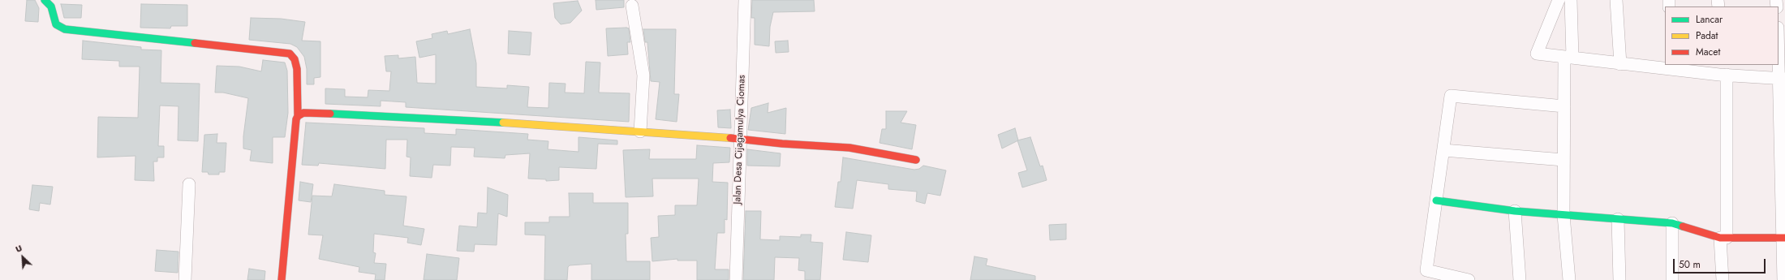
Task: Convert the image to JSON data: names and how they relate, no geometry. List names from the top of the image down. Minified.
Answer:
{"streets":{"street":["Jalan Desa Cijagamulya Ciomas"]},"legend":["Lancar","Padat","Macet"],"scale_bar":"50 m","north":"top left"}
